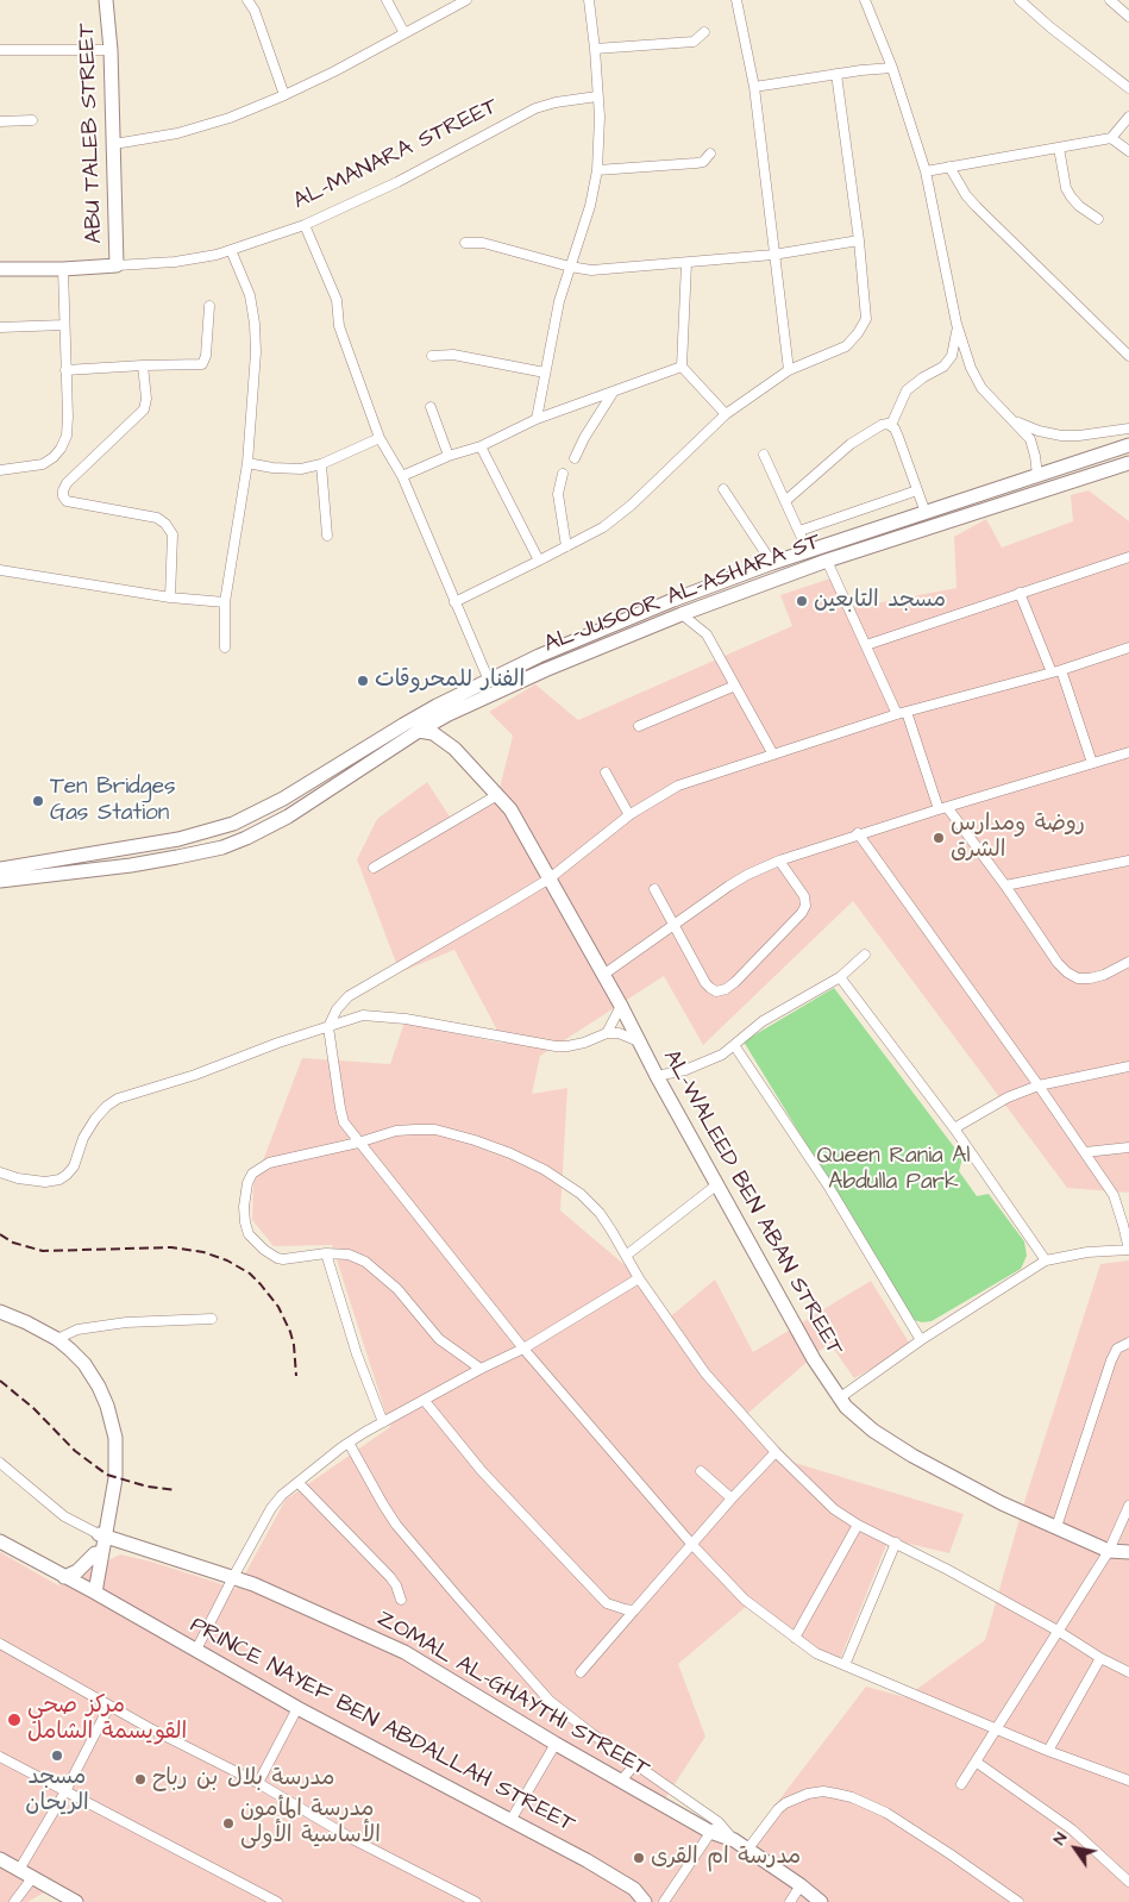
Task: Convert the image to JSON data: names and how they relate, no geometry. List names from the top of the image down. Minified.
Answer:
{"streets":{"street":["ABU TALEB STREET","AL-MANARA STREET","AL-JUSOOR AL-ASHARA ST","AL-WALEED BEN ABAN STREET","ZOMAL AL-GHAYTHI STREET","PRINCE NAYEF BEN ABDALLAH STREET"]},"crossings":[["ABU TALEB STREET","AL-MANARA STREET"],["AL-JUSOOR AL-ASHARA ST","AL-WALEED BEN ABAN STREET"]],"parks":["Queen Rania Al Abdulla Park"],"places":["مسجد التابعين","الفنار للمحروقات","Ten Bridges Gas Station","روضة ومدارس الشرق","مركز صحي القويسمة الشامل","مسجد الريحان","مدرسة بلال بن رباح","مدرسة المأمون الأساسية الأولى","مدرسة ام القرى"],"north":"top left"}
